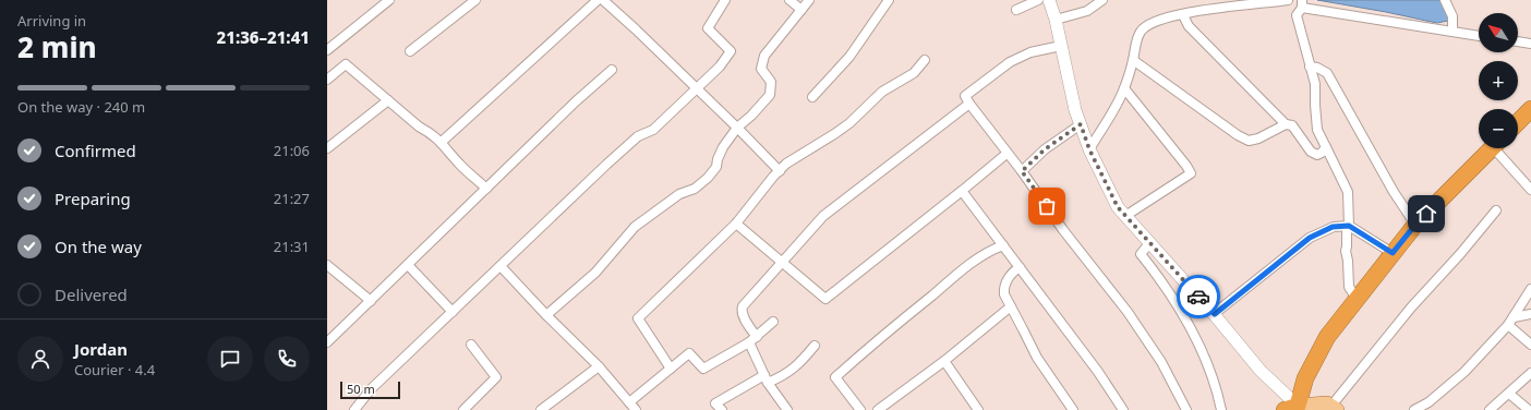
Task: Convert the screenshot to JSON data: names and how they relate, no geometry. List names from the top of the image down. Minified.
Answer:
{"scale_bar":"50 m","north":"top left","page":{"heading":["2 min","Arriving in","21:36–21:41"],"panel":["Jordan","Courier · 4.4"],"map_buttons":["+","−"],"bar":"On the way · 240 m","list":[["Confirmed","21:06"],["Preparing","21:27"],["On the way","21:31"],"Delivered"],"scale":"50 m"}}
